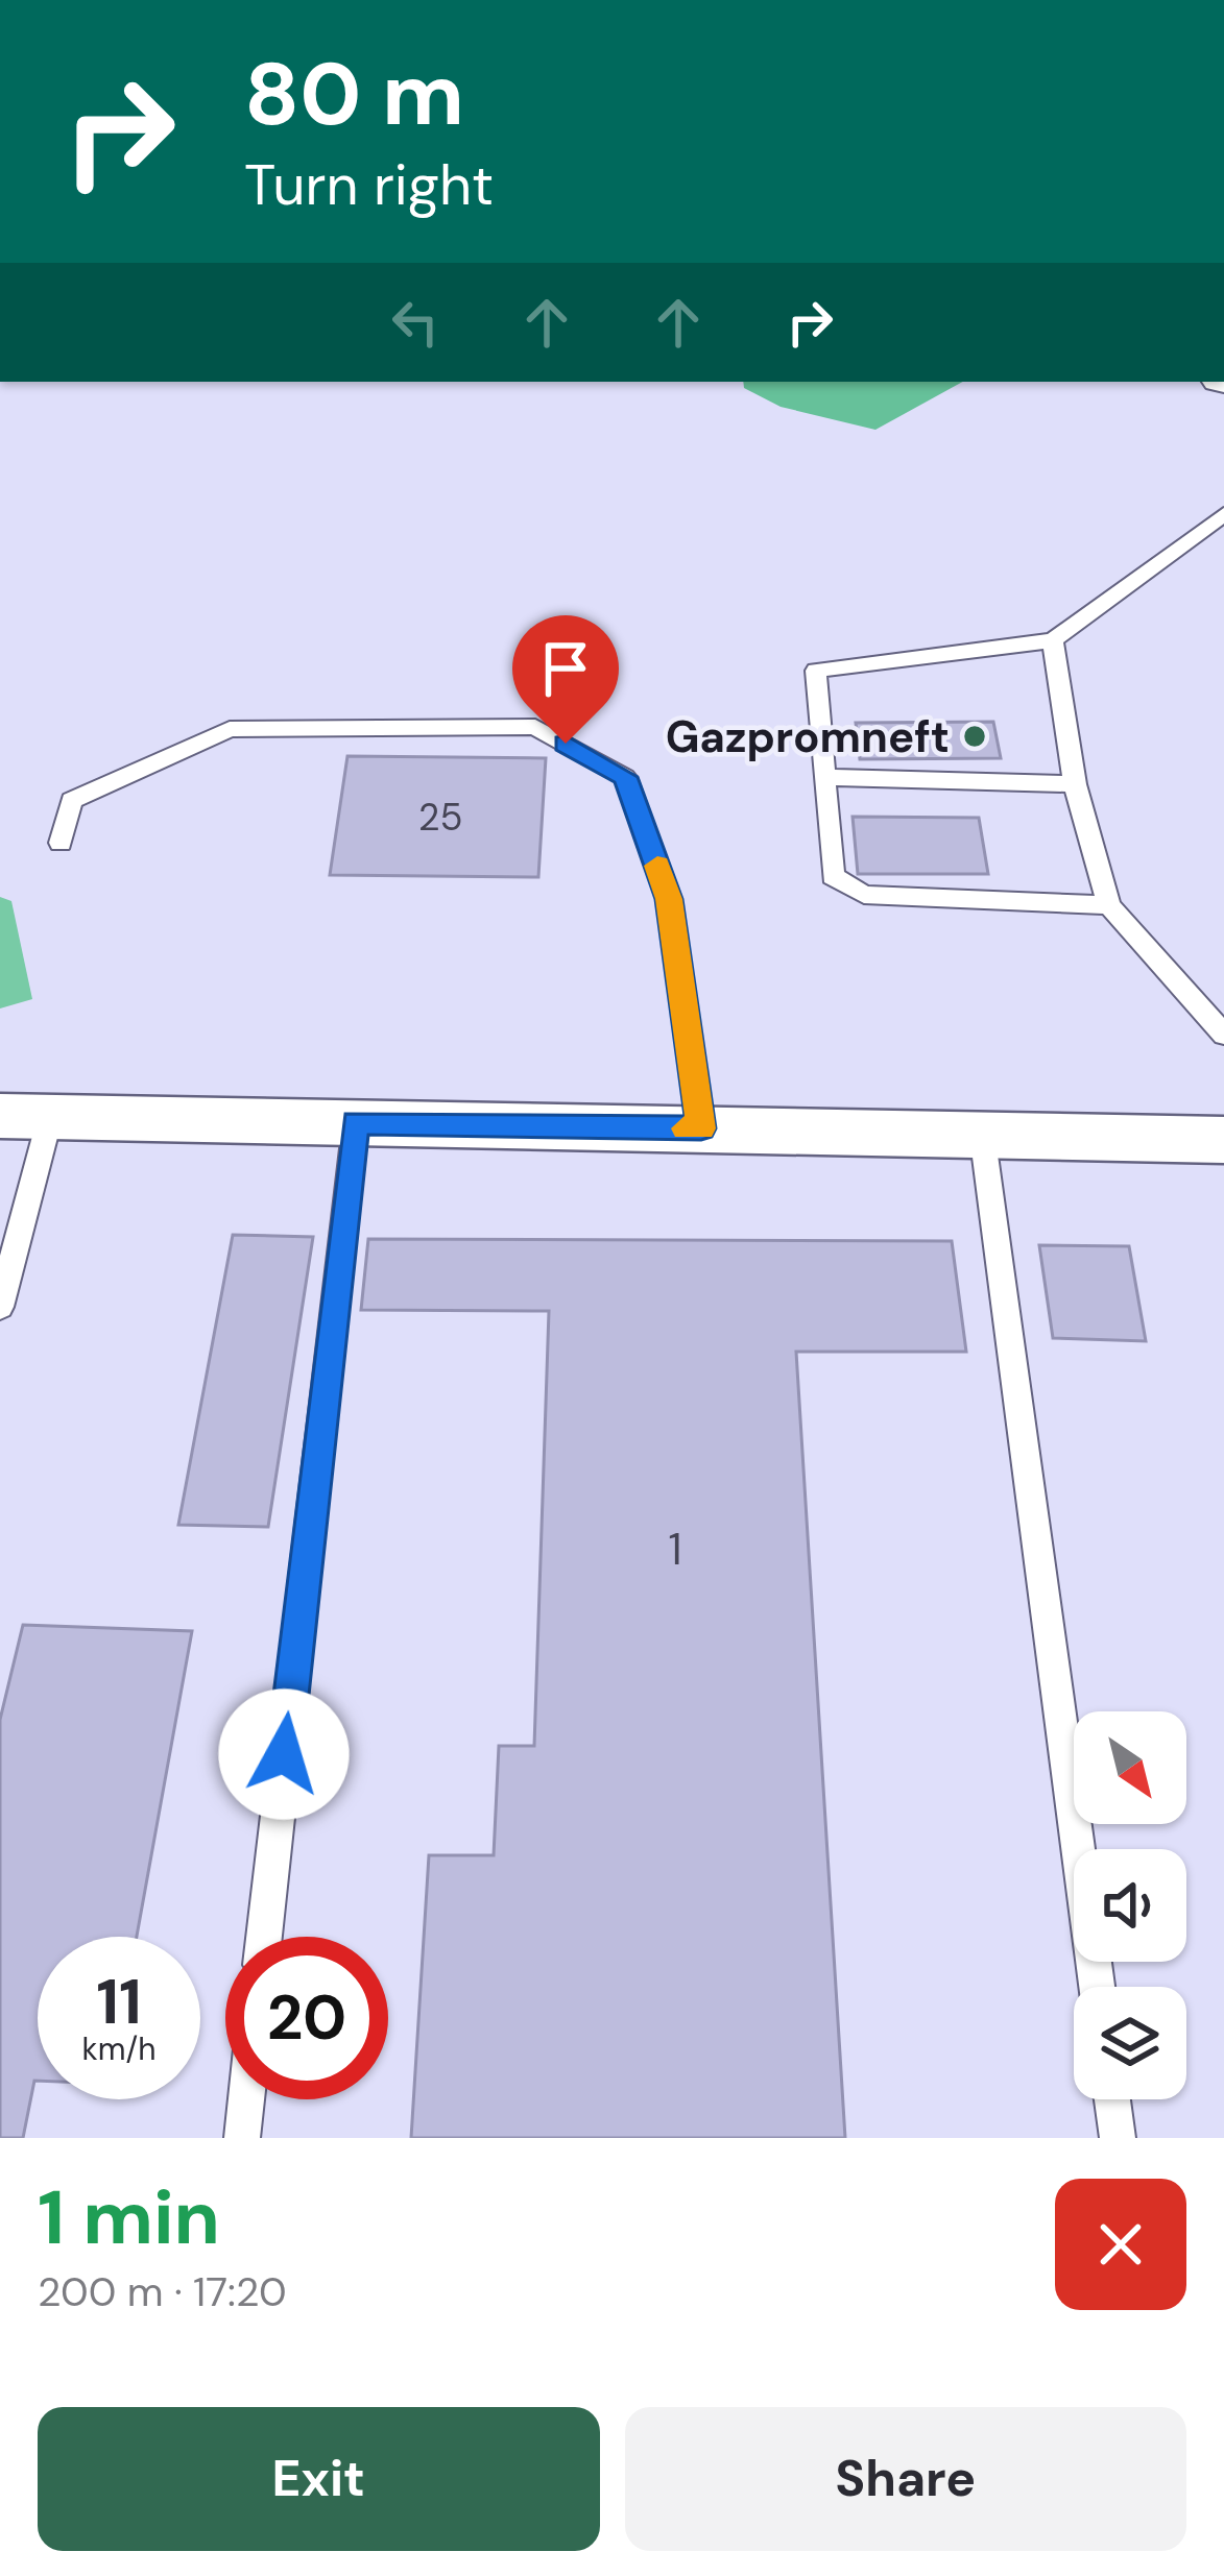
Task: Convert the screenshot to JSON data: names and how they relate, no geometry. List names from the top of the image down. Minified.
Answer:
{"places":["Gazpromneft"],"house_numbers":["25","1"],"north":"bottom right","page":{"turn":["80 m","Turn right"],"speed":"11 km/h","limit":"20","heading":["1 min","200 m · 17:20"],"buttons":["Exit","Share"]}}
